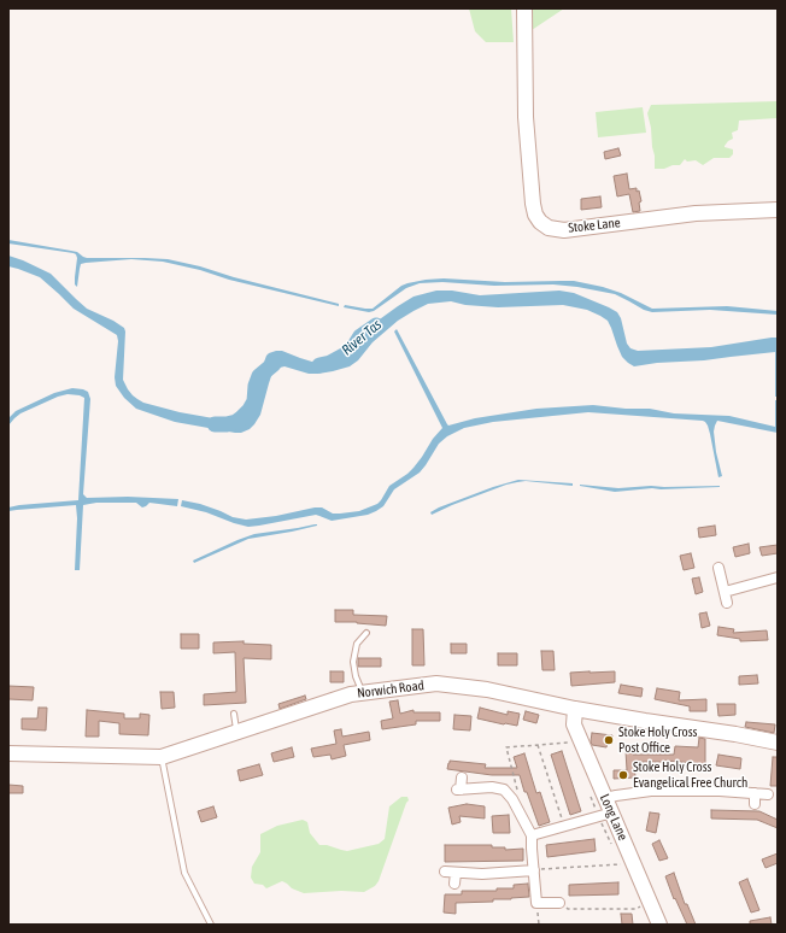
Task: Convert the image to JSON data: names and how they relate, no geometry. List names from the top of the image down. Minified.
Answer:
{"streets":{"street":["Stoke Lane","Norwich Road","Long Lane"]},"crossings":[["Norwich Road","Long Lane"]],"water":["River Tas"],"places":["Stoke Holy Cross Post Office","Stoke Holy Cross Evangelical Free Church"]}
